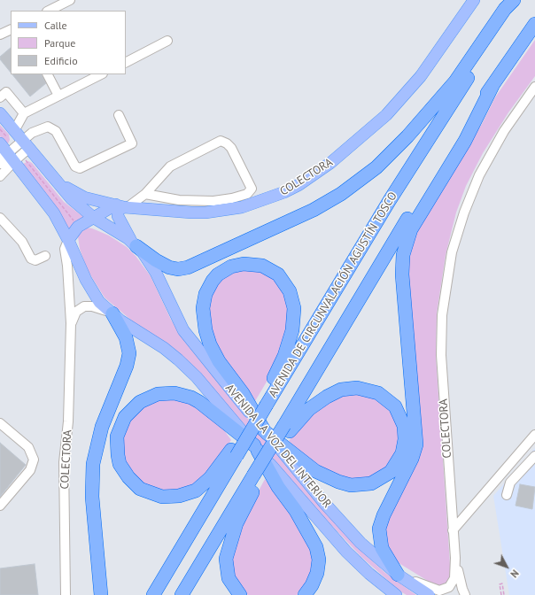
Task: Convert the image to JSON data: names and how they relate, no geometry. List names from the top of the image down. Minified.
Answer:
{"streets":{"highway":["AVENIDA DE CIRCUNVALACIÓN AGUSTÍN TOSCO"],"main road":["COLECTORA","AVENIDA LA VOZ DEL INTERIOR"]},"crossings":[["COLECTORA","AVENIDA LA VOZ DEL INTERIOR"],["AVENIDA DE CIRCUNVALACIÓN AGUSTÍN TOSCO","AVENIDA LA VOZ DEL INTERIOR"]],"legend":["Calle","Parque","Edificio"],"north":"bottom right"}
